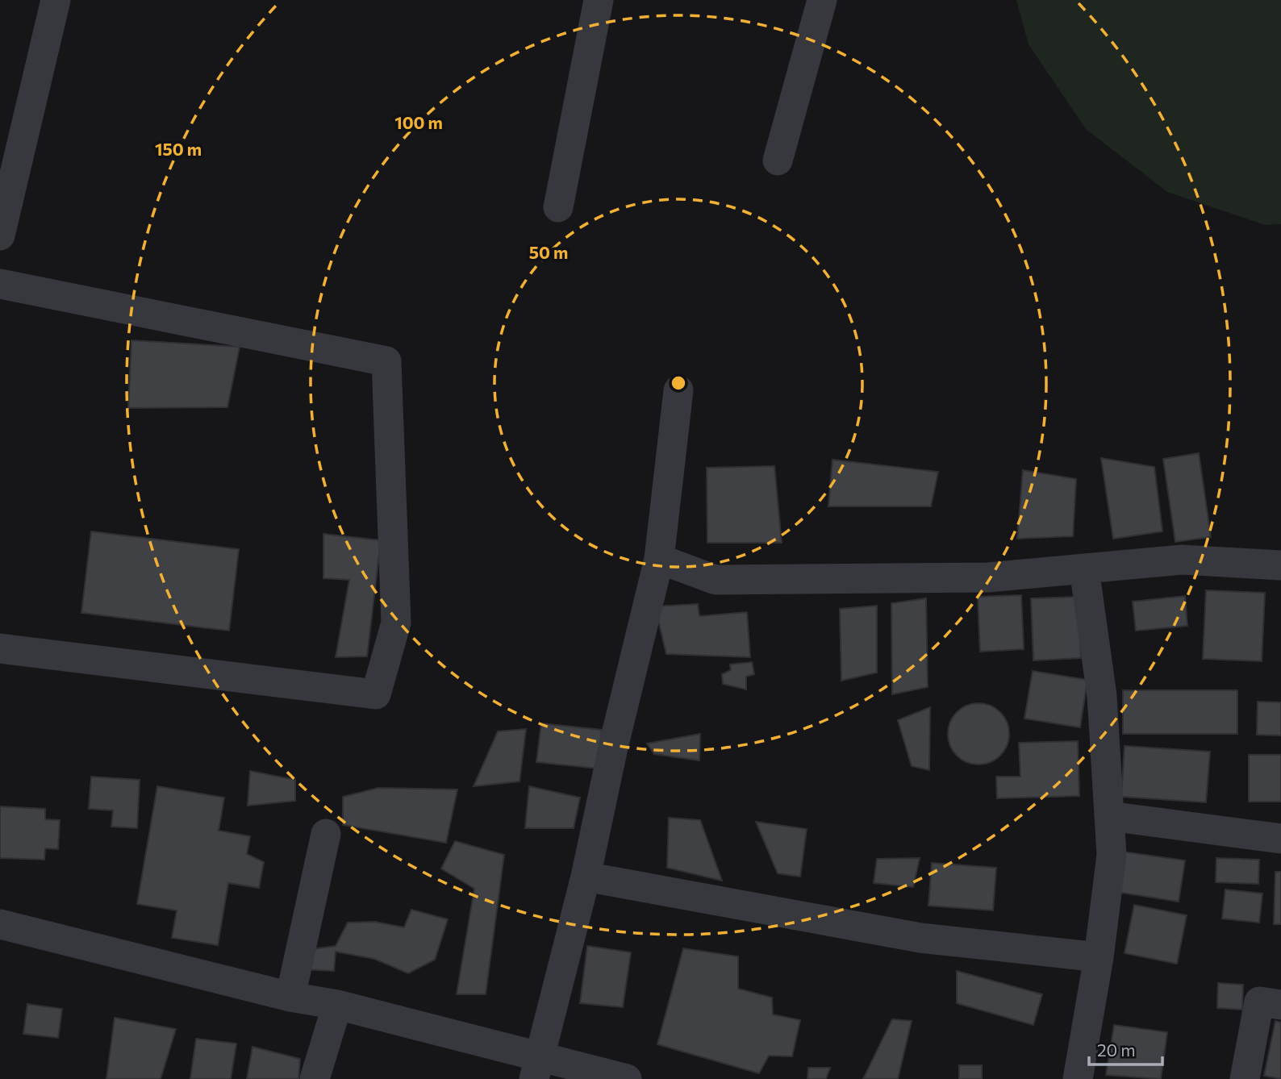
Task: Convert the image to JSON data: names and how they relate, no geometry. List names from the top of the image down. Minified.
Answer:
{"scale_bar":"20 m","rings":["100 m","150 m","50 m"]}
